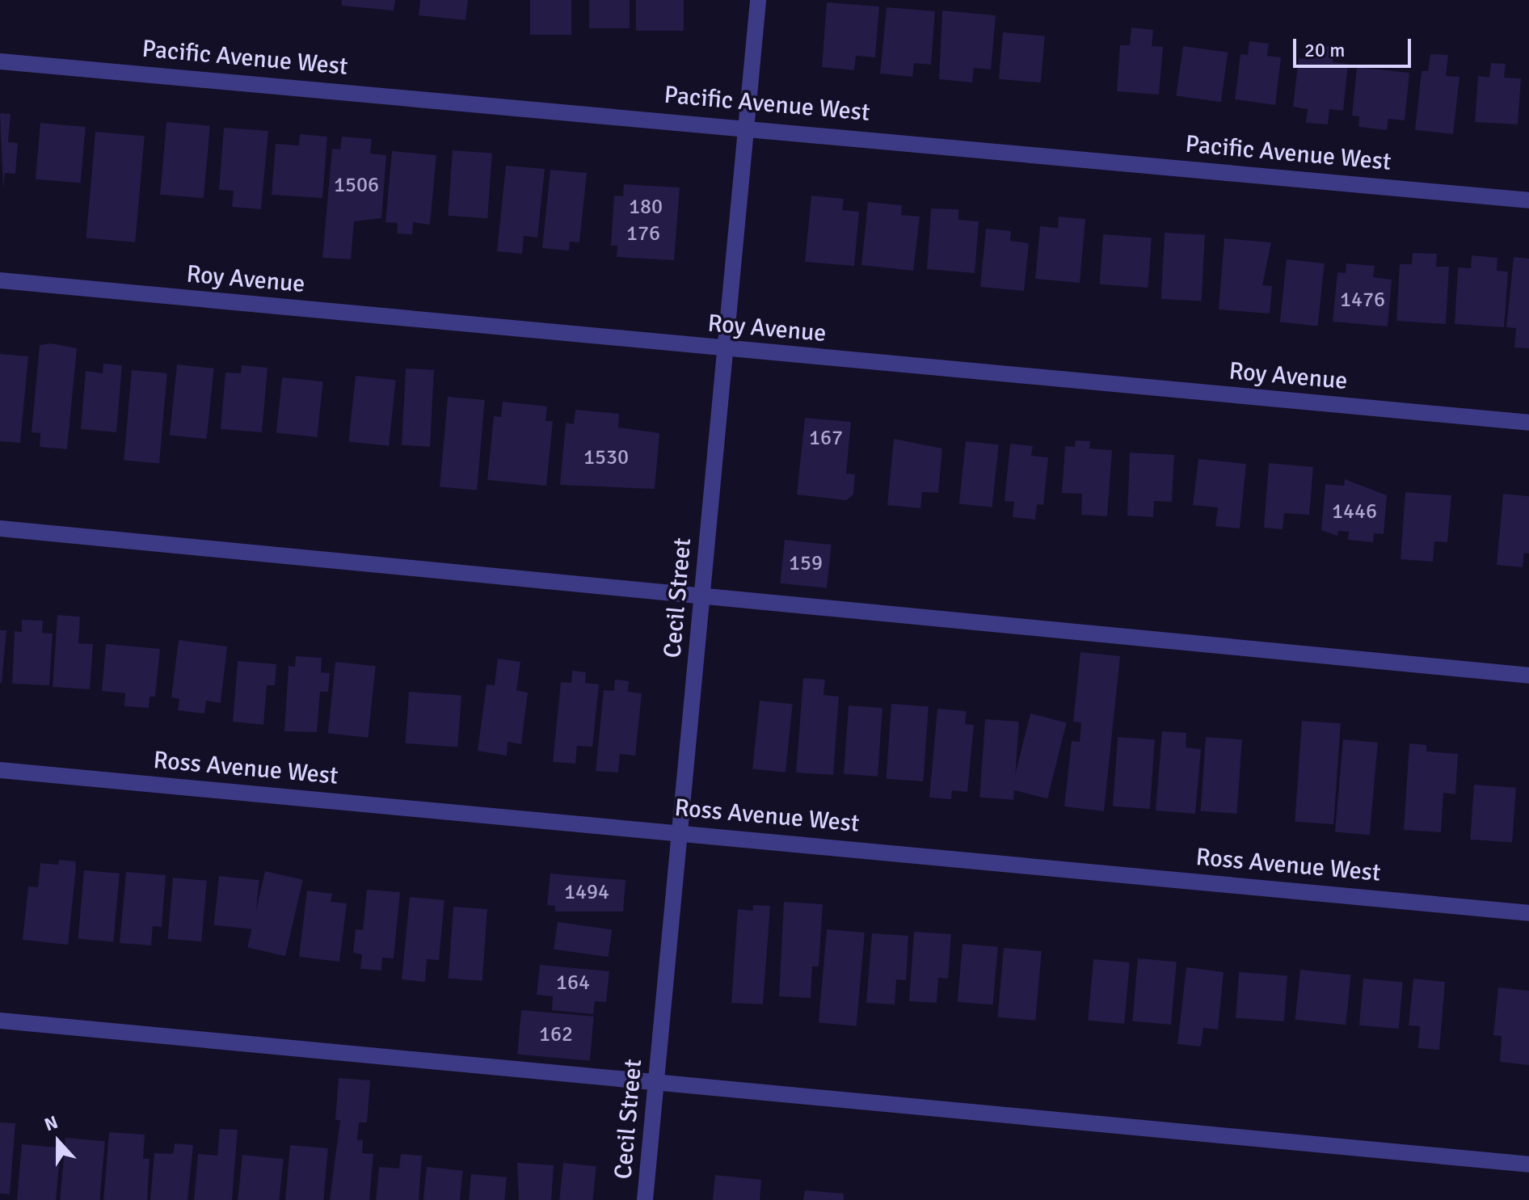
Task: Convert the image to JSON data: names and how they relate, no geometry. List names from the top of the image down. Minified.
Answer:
{"streets":{"street":["Pacific Avenue West","Roy Avenue","Cecil Street","Ross Avenue West"]},"crossings":[["Pacific Avenue West","Cecil Street"],["Roy Avenue","Cecil Street"],["Cecil Street","Ross Avenue West"]],"house_numbers":["1506","180","176","1476","167","1530","1446","159","1494","164","162"],"scale_bar":"20 m","north":"top"}
